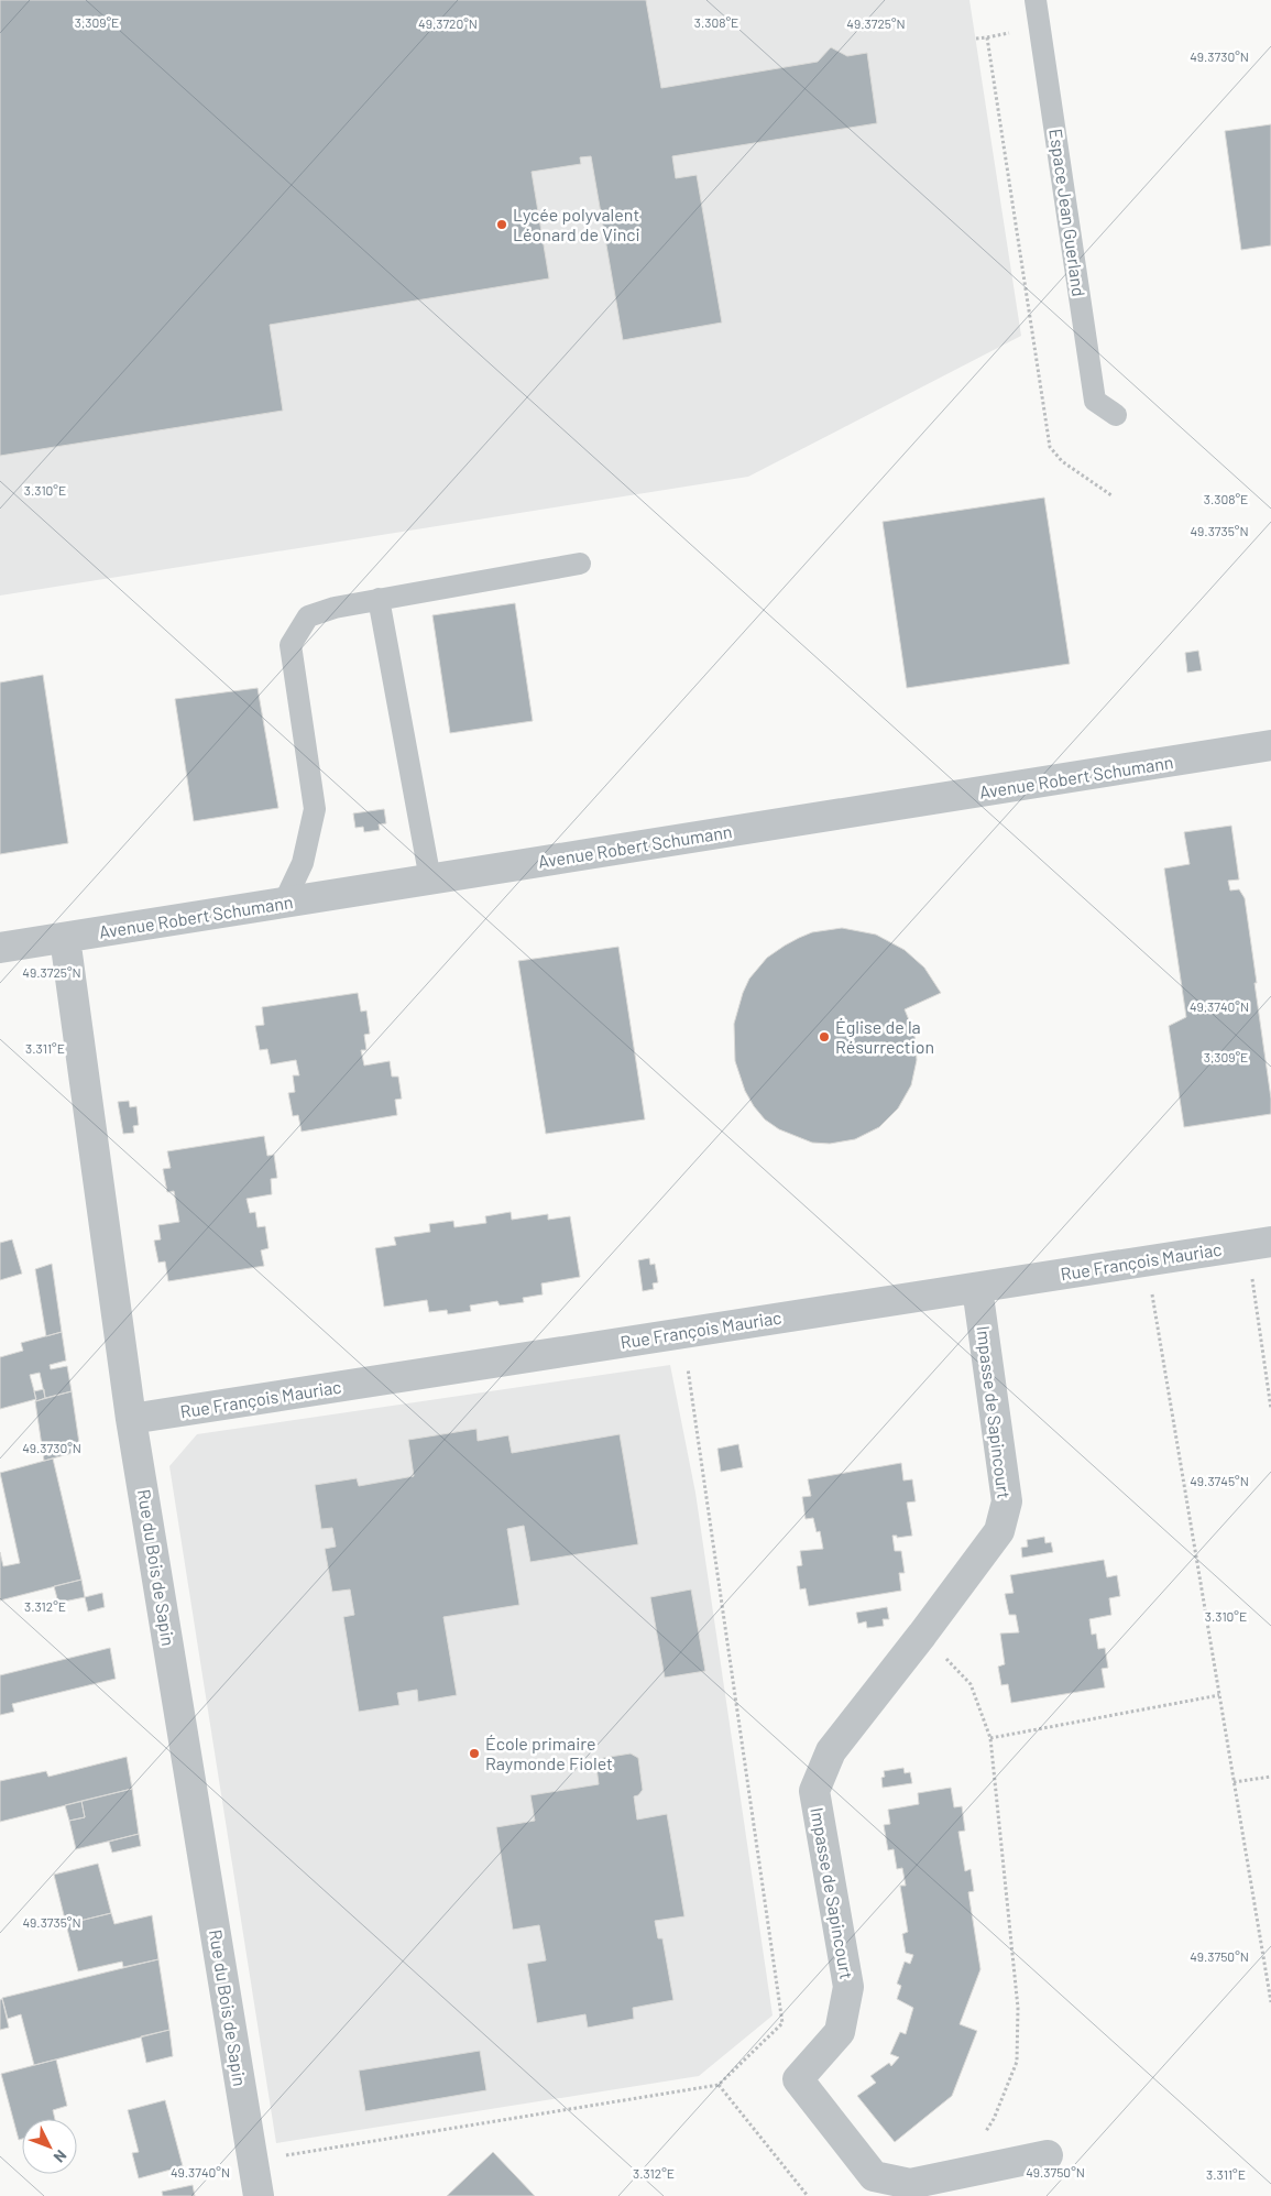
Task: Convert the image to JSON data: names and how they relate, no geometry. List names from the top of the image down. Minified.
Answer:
{"streets":{"street":["Avenue Robert Schumann","Rue François Mauriac","Impasse de Sapincourt","Rue du Bois de Sapin"],"lane":["Espace Jean Guerland"]},"crossings":[["Avenue Robert Schumann","Rue du Bois de Sapin"],["Rue François Mauriac","Impasse de Sapincourt"],["Rue François Mauriac","Rue du Bois de Sapin"]],"places":["Lycée polyvalent Léonard de Vinci","Église de la Résurrection","École primaire Raymonde Fiolet"],"north":"bottom right","coordinates":["3.309°E","3.308°E","49.3720°N","49.3725°N","49.3730°N","3.310°E","49.3735°N","49.3740°N","3.311°E","49.3745°N","3.312°E","49.3750°N"]}
